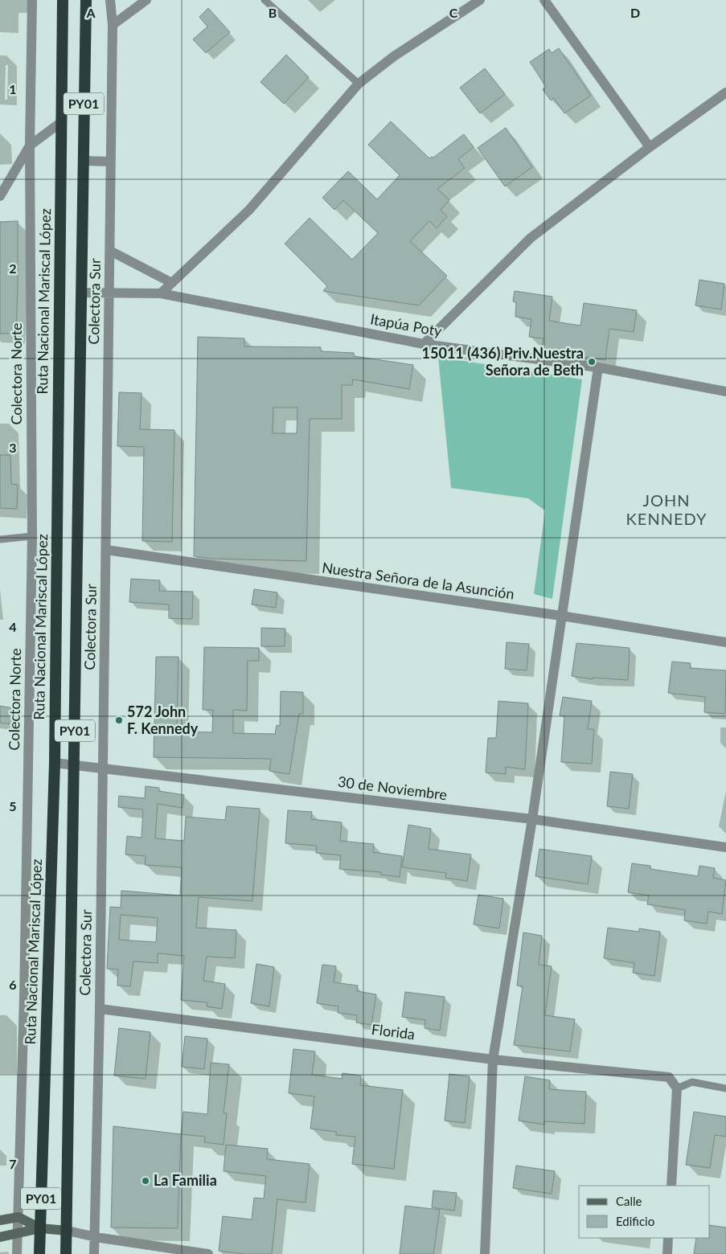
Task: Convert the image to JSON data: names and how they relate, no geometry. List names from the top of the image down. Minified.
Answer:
{"streets":{"highway":["PY01","Ruta Nacional Mariscal López"],"street":["Colectora Sur","Itapúa Poty","Colectora Norte","Nuestra Señora de la Asunción","30 de Noviembre","Florida"]},"crossings":[["PY01","Itapúa Poty"],["PY01","30 de Noviembre"],["Ruta Nacional Mariscal López","30 de Noviembre"],["Colectora Sur","Itapúa Poty"],["Colectora Sur","Nuestra Señora de la Asunción"],["Colectora Sur","30 de Noviembre"],["Colectora Sur","Florida"]],"districts":["JOHN KENNEDY"],"places":["15011 (436) Priv.Nuestra Señora de Beth","572 John F. Kennedy","La Familia"],"legend":["Calle","Edificio"],"grid":{"columns":["A","B","C","D"],"rows":["1","2","3","4","5","6","7"]}}
